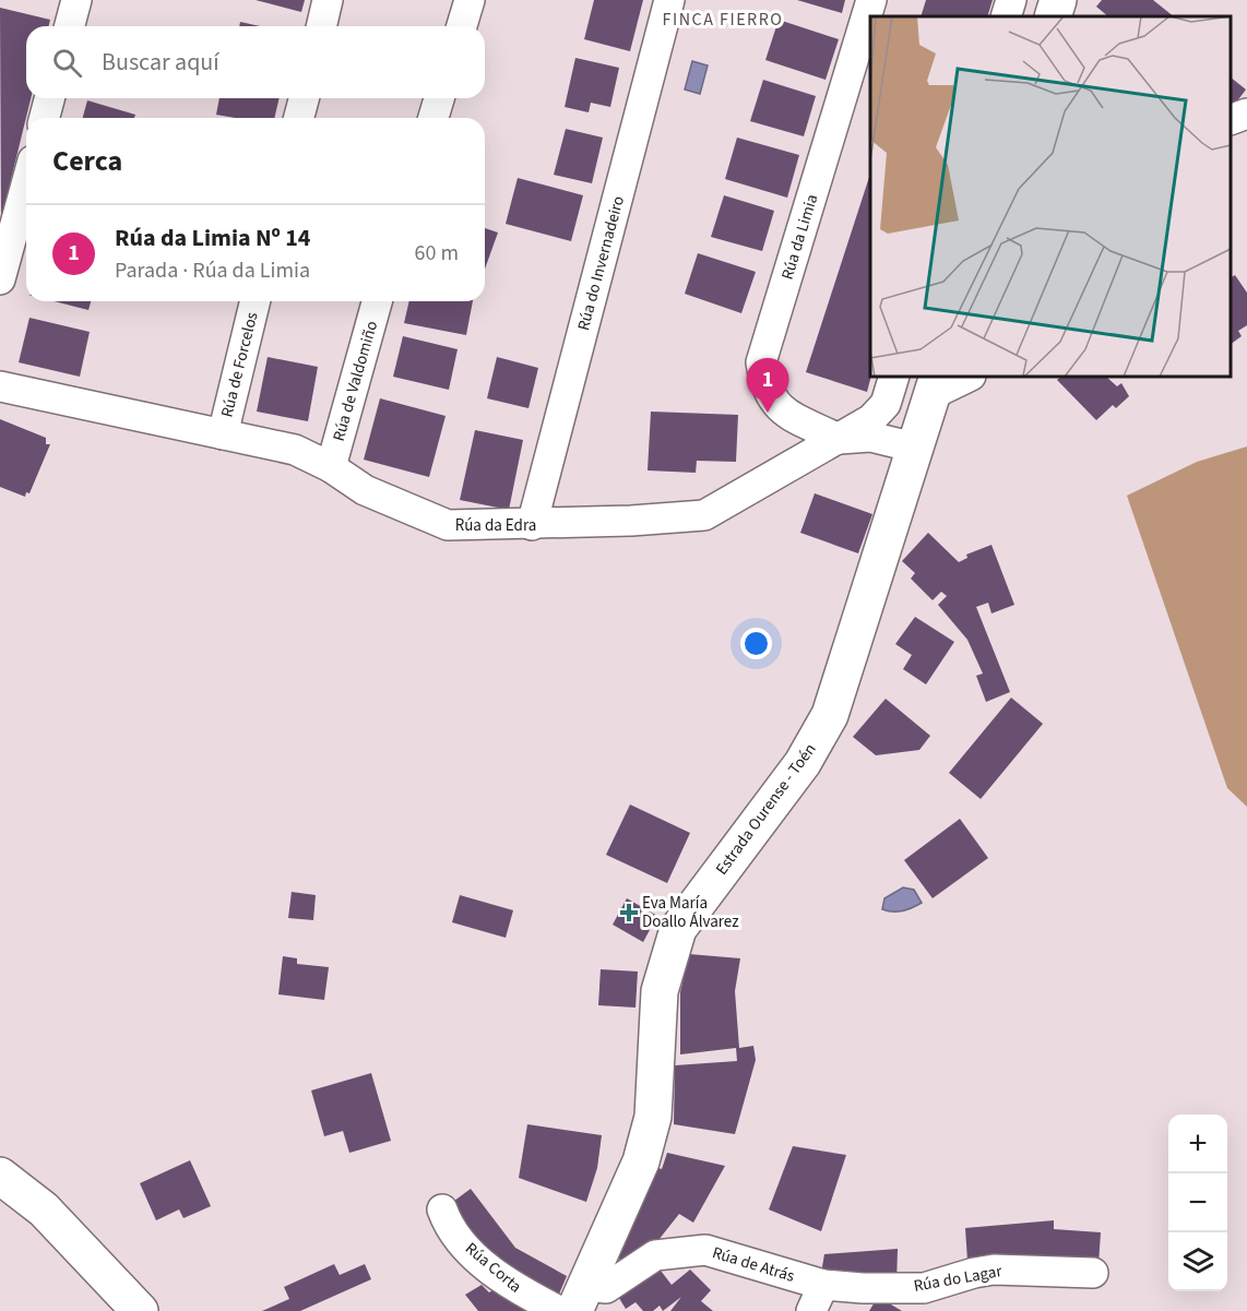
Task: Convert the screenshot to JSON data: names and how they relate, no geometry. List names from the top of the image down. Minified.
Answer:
{"streets":{"street":["Rúa da Limia","Rúa do Invernadeiro","Rúa de Forcelos","Rúa de Valdomiño","Rúa da Edra","Estrada Ourense - Toén","Rúa de Atrás","Rúa Corta","Rúa do Lagar"]},"crossings":[["Rúa da Limia","Rúa da Edra"],["Rúa do Invernadeiro","Rúa da Edra"],["Rúa de Forcelos","Rúa da Edra"],["Rúa de Valdomiño","Rúa da Edra"],["Rúa da Edra","Estrada Ourense - Toén"],["Estrada Ourense - Toén","Rúa de Atrás"],["Rúa de Atrás","Rúa do Lagar"]],"districts":["FINCA FIERRO"],"places":{"health":["Eva María Doallo Álvarez"]},"page":{"search":"Buscar aquí","heading":"Cerca","list":[{"mark":"1","name":"Rúa da Limia Nº 14","note":"Parada · Rúa da Limia","value":"60 m"}],"pins":"1","map_buttons":["+","−"]}}
